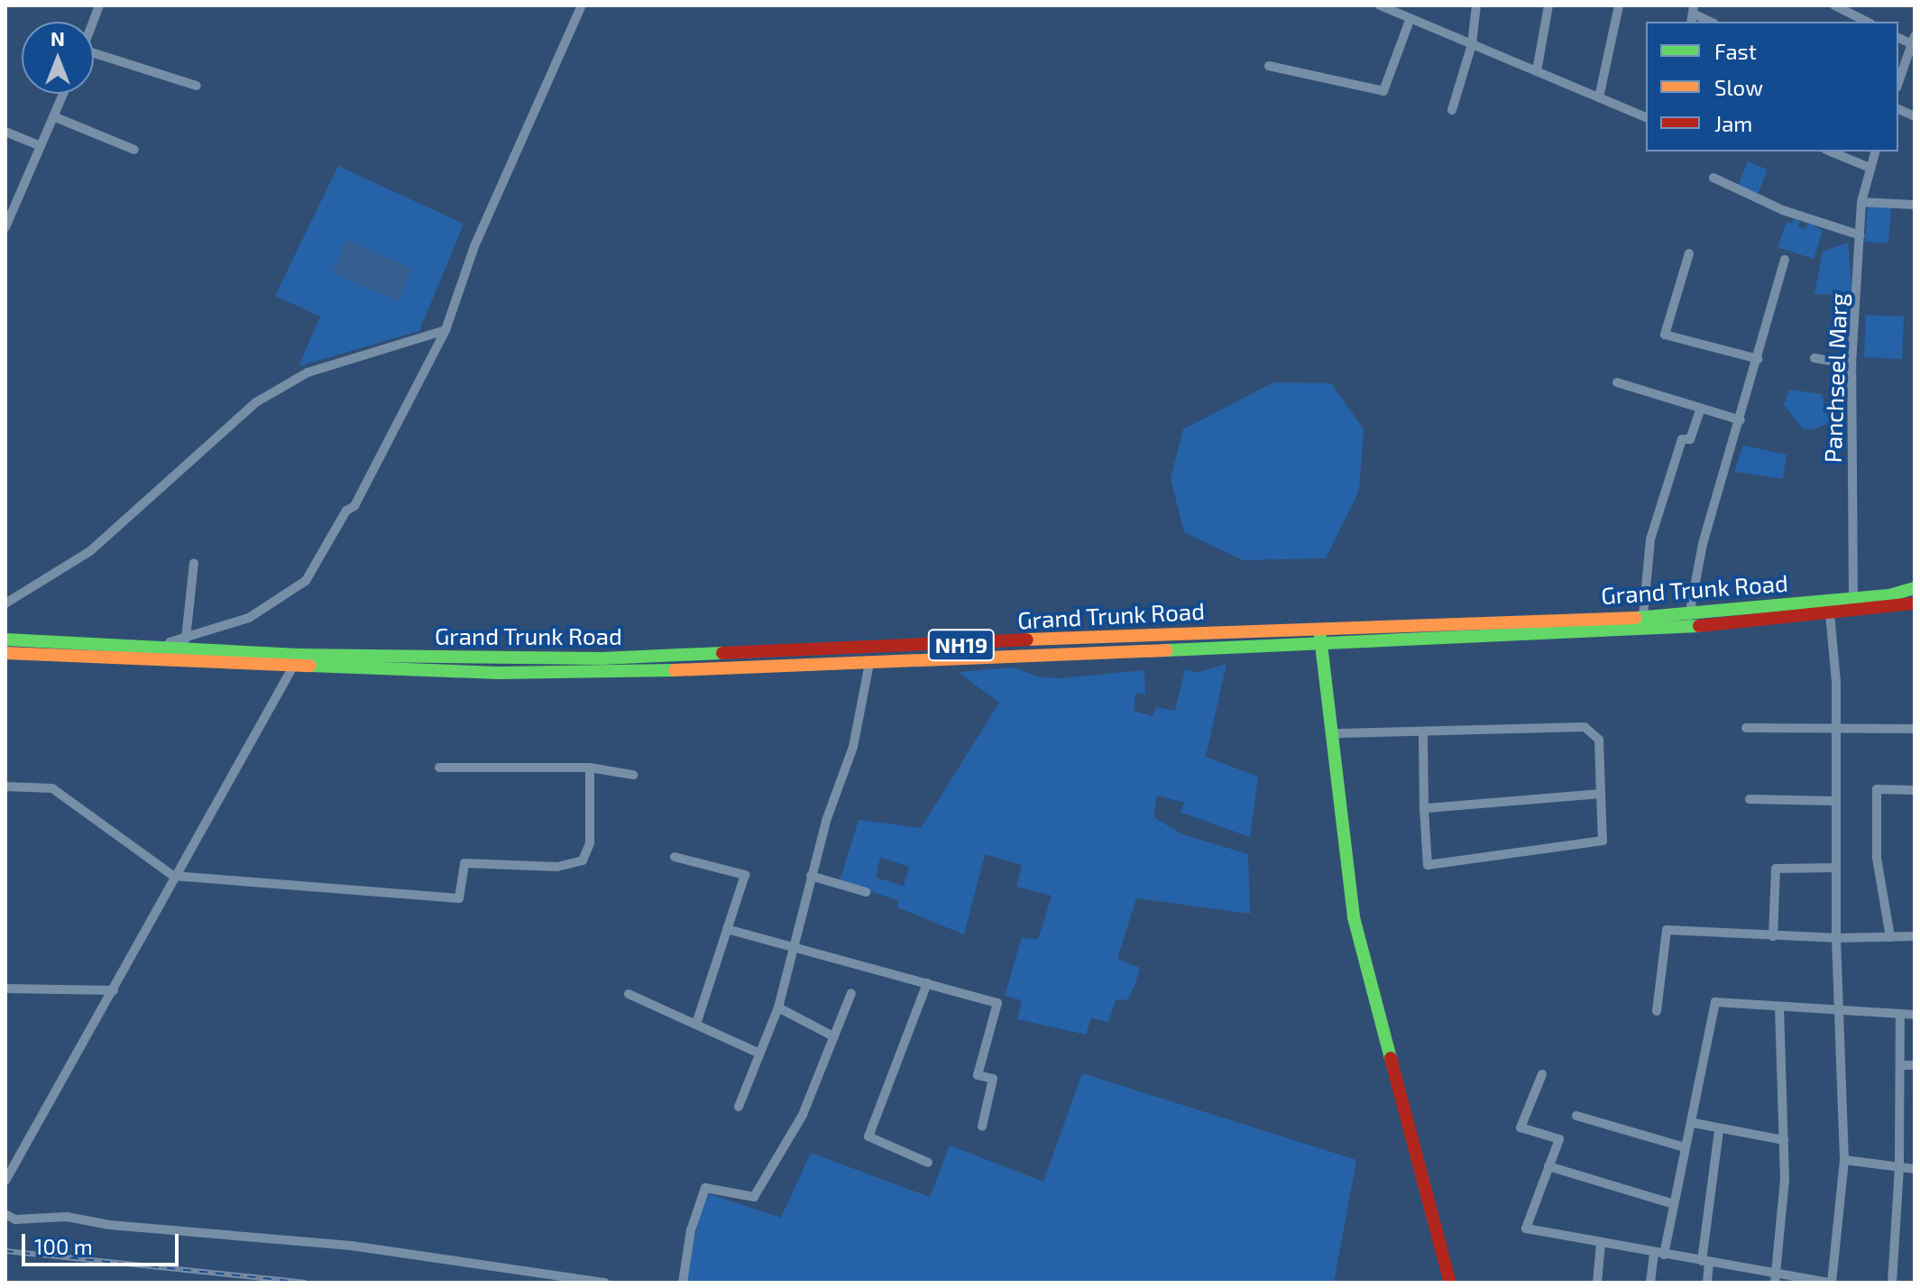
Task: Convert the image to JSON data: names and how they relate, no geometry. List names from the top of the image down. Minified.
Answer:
{"streets":{"main road":["Grand Trunk Road","NH19"],"street":["Panchseel Marg"]},"crossings":[["Panchseel Marg","Grand Trunk Road"]],"legend":["Fast","Slow","Jam"],"scale_bar":"100 m","north":"top"}
